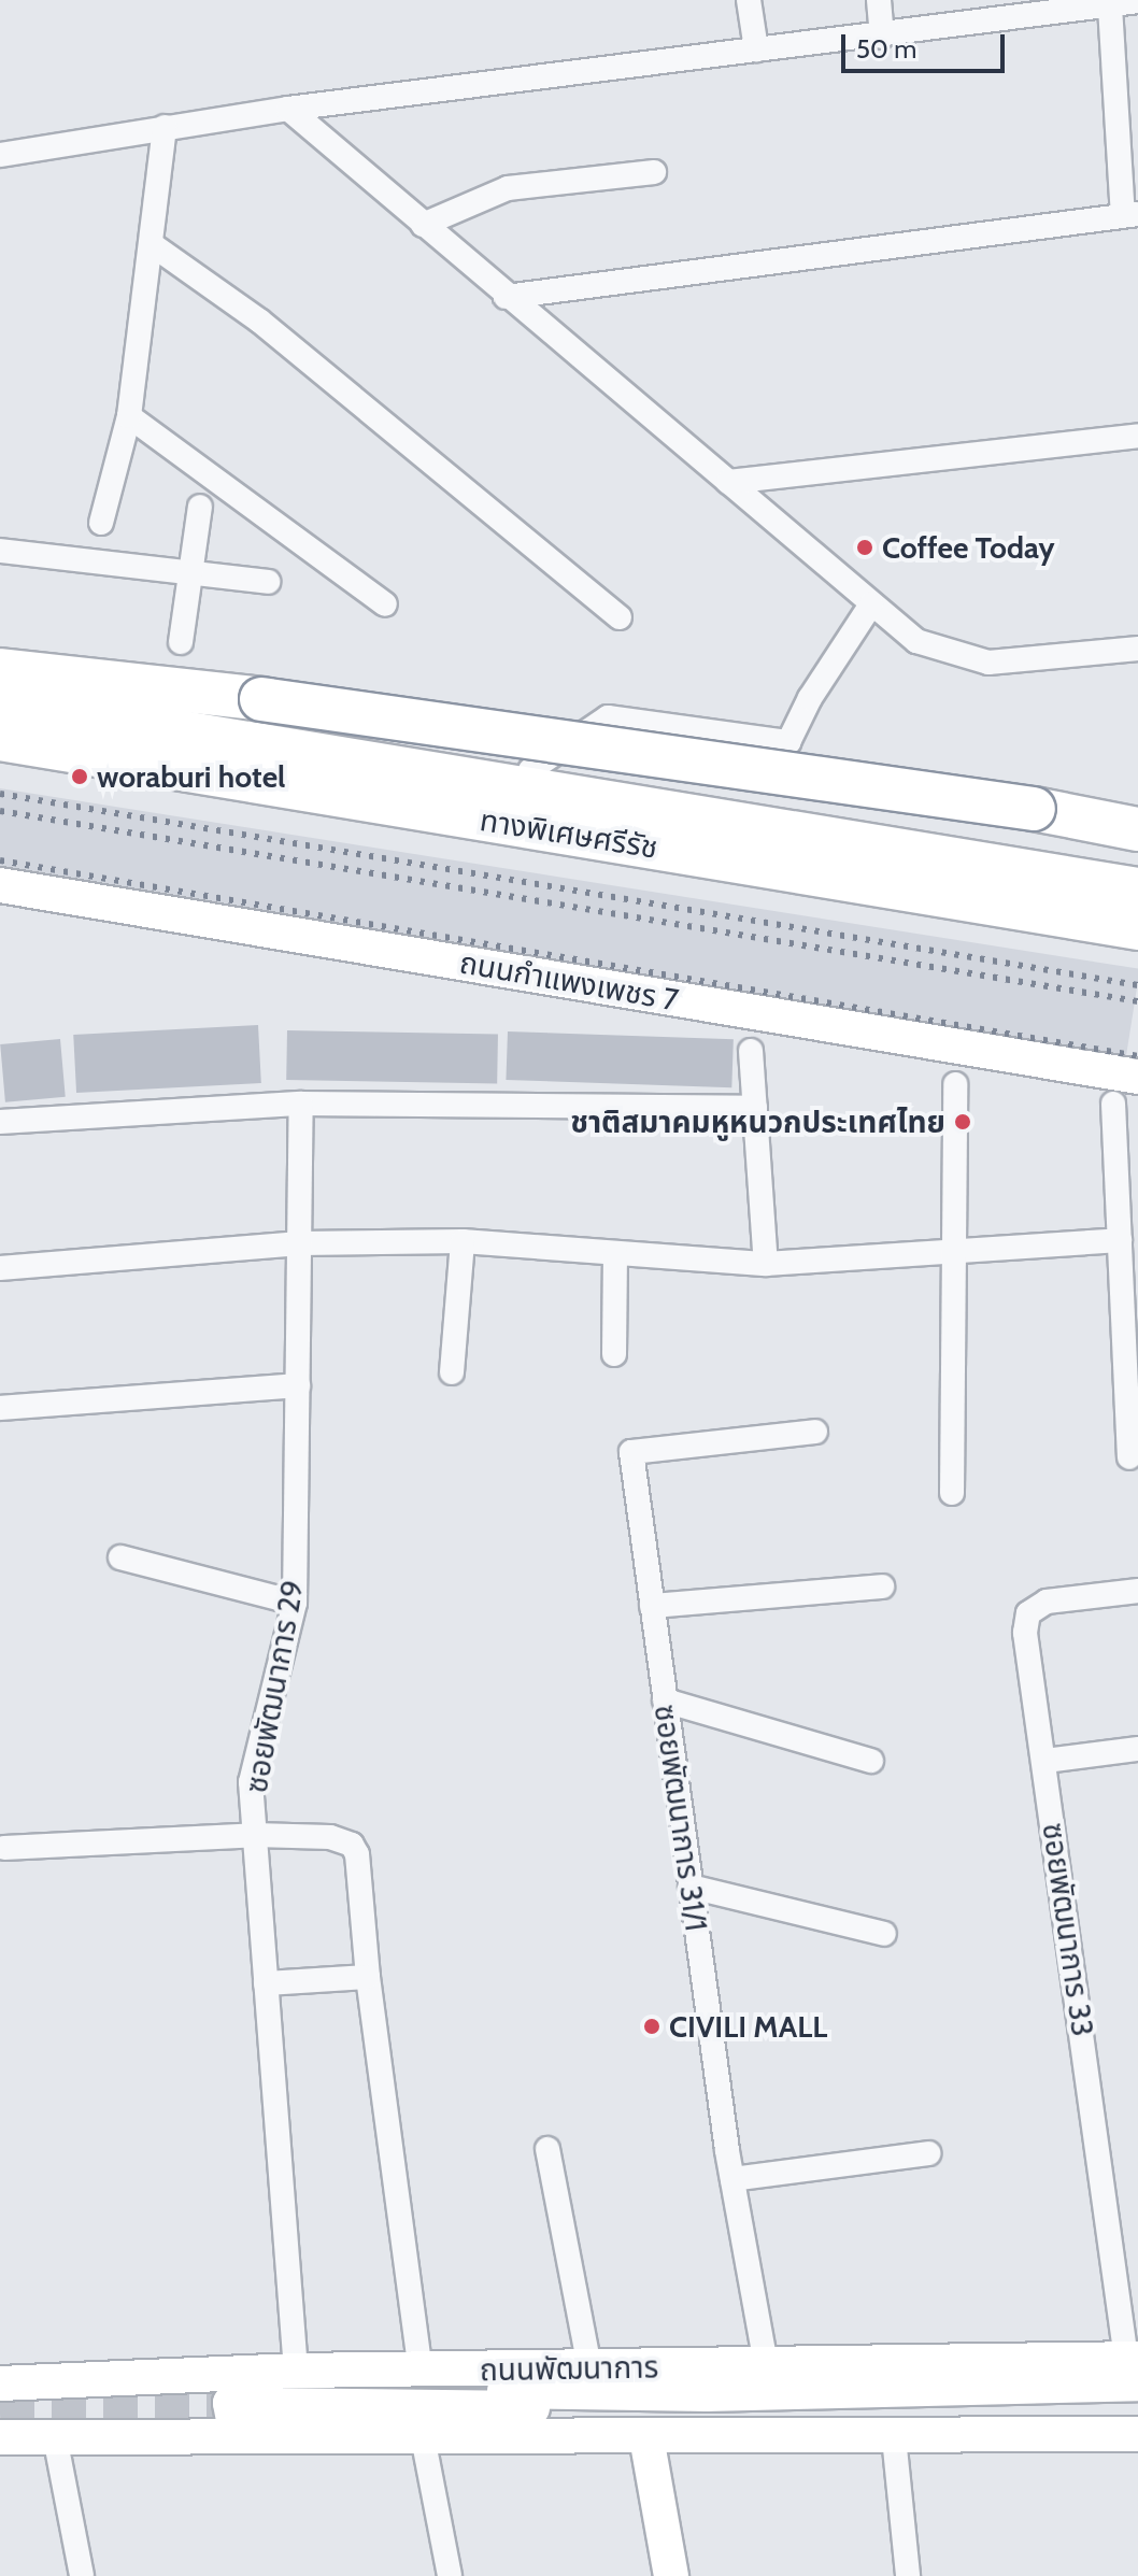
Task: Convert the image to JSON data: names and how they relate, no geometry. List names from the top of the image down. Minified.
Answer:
{"streets":{"highway":["ทางพิเศษศรีรัช"],"main road":["ถนนกำแพงเพชร 7","ถนนพัฒนาการ"],"street":["ซอยพัฒนาการ 29","ซอยพัฒนาการ 31/1","ซอยพัฒนาการ 33"]},"crossings":[["ซอยพัฒนาการ 29","ถนนพัฒนาการ"],["ซอยพัฒนาการ 31/1","ถนนพัฒนาการ"],["ซอยพัฒนาการ 33","ถนนพัฒนาการ"]],"places":["Coffee Today","woraburi hotel","ชาติสมาคมหูหนวกประเทศไทย","CIVILI MALL"],"scale_bar":"50 m"}
